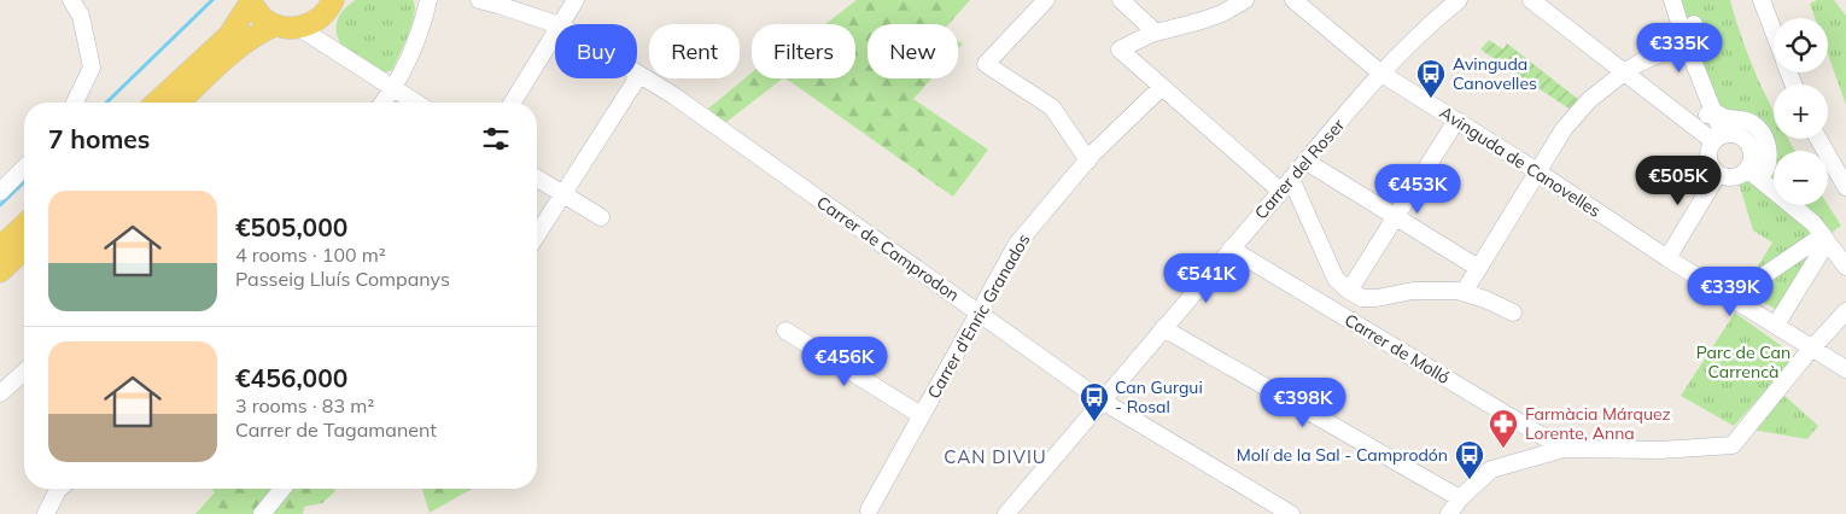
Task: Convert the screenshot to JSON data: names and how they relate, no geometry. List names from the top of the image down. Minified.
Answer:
{"streets":{"street":["Avinguda de Canovelles","Carrer del Roser","Carrer de Camprodon","Carrer d'Enric Granados","Carrer de Molló"]},"crossings":[["Avinguda de Canovelles","Carrer del Roser"],["Carrer del Roser","Carrer de Camprodon"],["Carrer del Roser","Carrer de Molló"],["Carrer de Camprodon","Carrer d'Enric Granados"]],"districts":["CAN DIVIU"],"parks":["Parc de Can Carrencà"],"places":{"bus stop":["Avinguda Canovelles","Can Gurgui - Rosal","Molí de la Sal - Camprodón"],"pharmacy":["Farmàcia Márquez Lorente, Anna"]},"page":{"map_buttons":["+","−"],"price":["€335K","€505K","€453K","€541K","€339K","€456K","€398K"],"chip":["Buy","Rent","Filters","New"],"heading":"7 homes","list":[{"name":"€505,000","note":"4 rooms · 100 m² · Passeig Lluís Companys"},{"name":"€456,000","note":"3 rooms · 83 m² · Carrer de Tagamanent"}]}}
